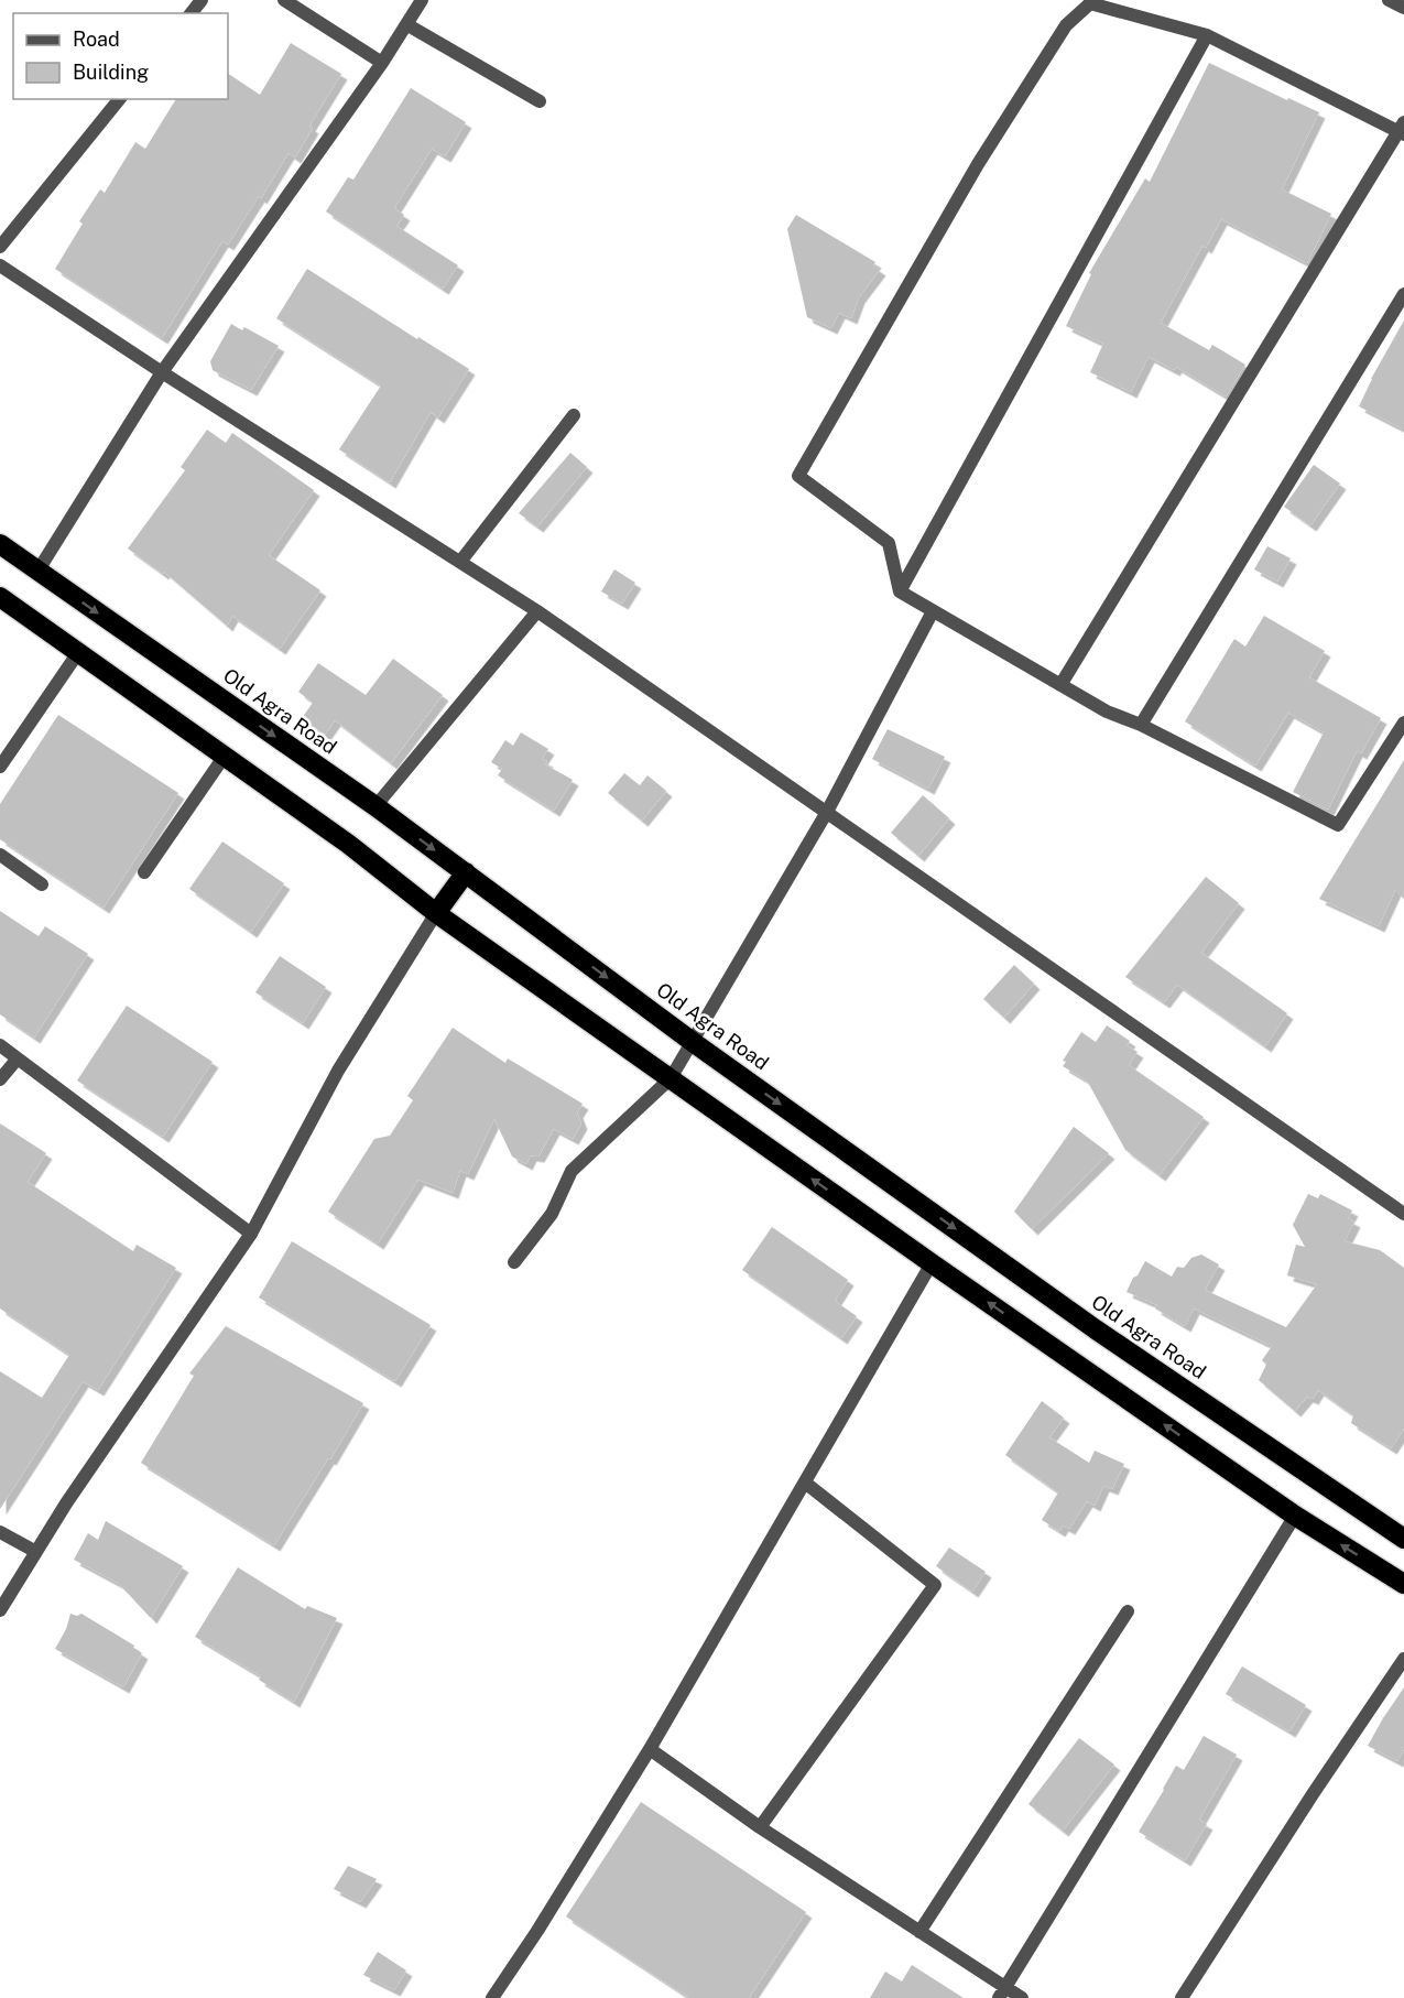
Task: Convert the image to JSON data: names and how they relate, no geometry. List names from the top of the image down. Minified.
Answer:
{"streets":{"highway":["Old Agra Road"]},"legend":["Road","Building"]}
